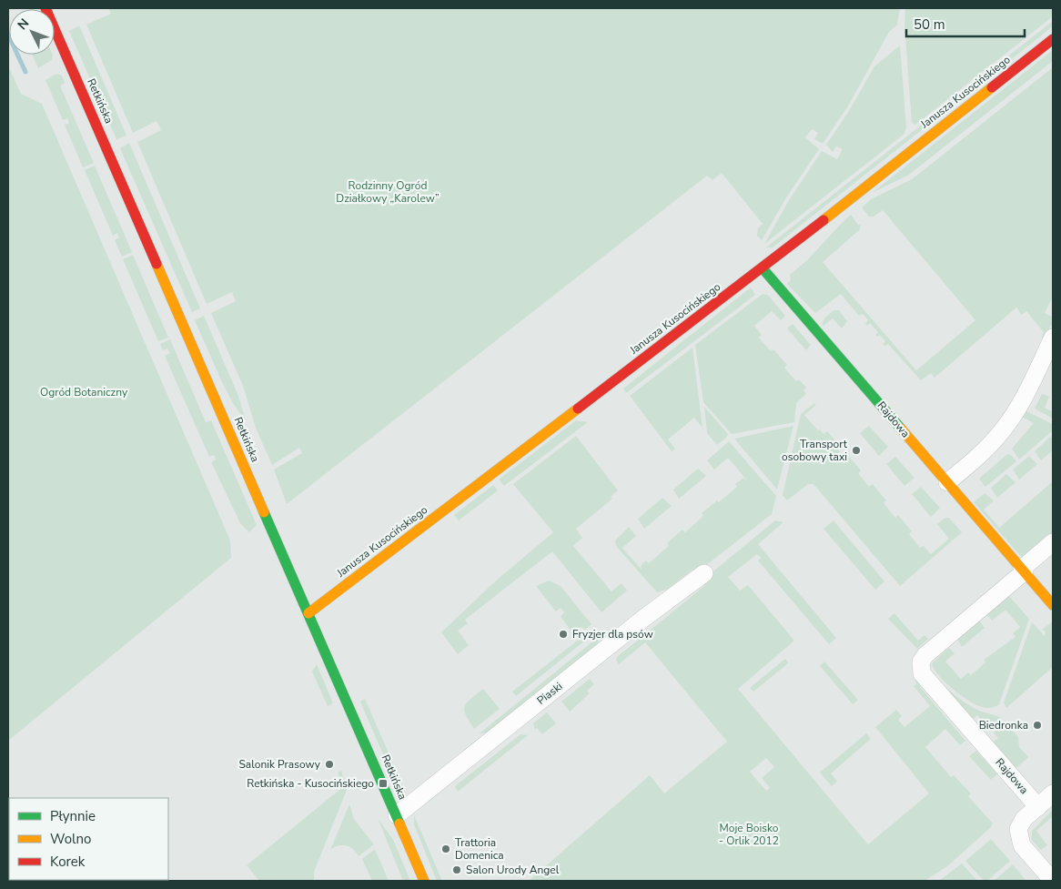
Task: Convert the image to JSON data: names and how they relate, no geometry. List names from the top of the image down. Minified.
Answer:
{"streets":{"street":["Janusza Kusocińskiego","Retkińska","Rajdowa","Piaski"]},"crossings":[["Janusza Kusocińskiego","Retkińska"],["Janusza Kusocińskiego","Rajdowa"],["Retkińska","Piaski"]],"parks":["Rodzinny Ogród Działkowy „Karolew”","Ogród Botaniczny","Moje Boisko - Orlik 2012"],"places":{"other":["Transport osobowy taxi","Fryzjer dla psów","Biedronka","Salonik Prasowy","Trattoria Domenica","Salon Urody Angel"],"transit":["Retkińska - Kusocińskiego"]},"legend":["Płynnie","Wolno","Korek"],"scale_bar":"50 m","north":"top left"}
